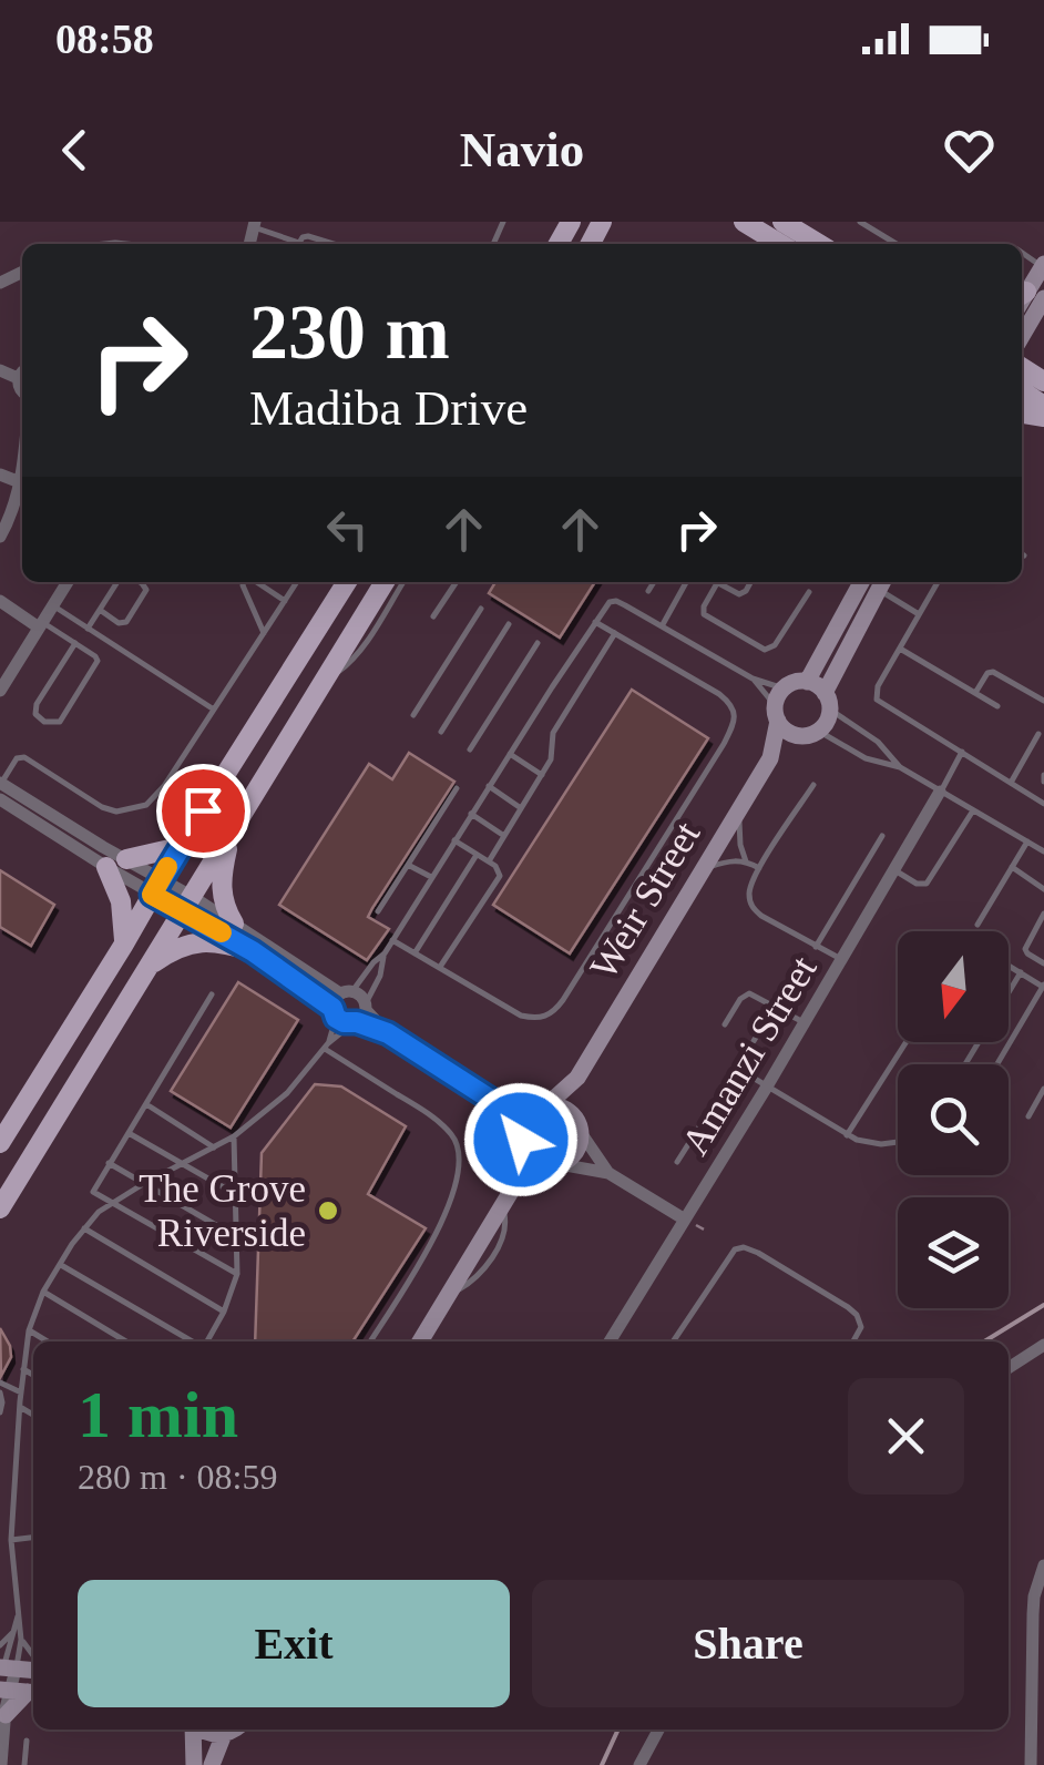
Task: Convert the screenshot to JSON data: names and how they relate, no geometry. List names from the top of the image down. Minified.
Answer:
{"streets":{"street":["Weir Street","Amanzi Street"]},"places":["The Grove Riverside"],"north":"bottom","page":{"status":"08:58","header":"Navio","turn":["230 m","Madiba Drive"],"heading":["1 min","280 m · 08:59"],"buttons":["Exit","Share"]}}
